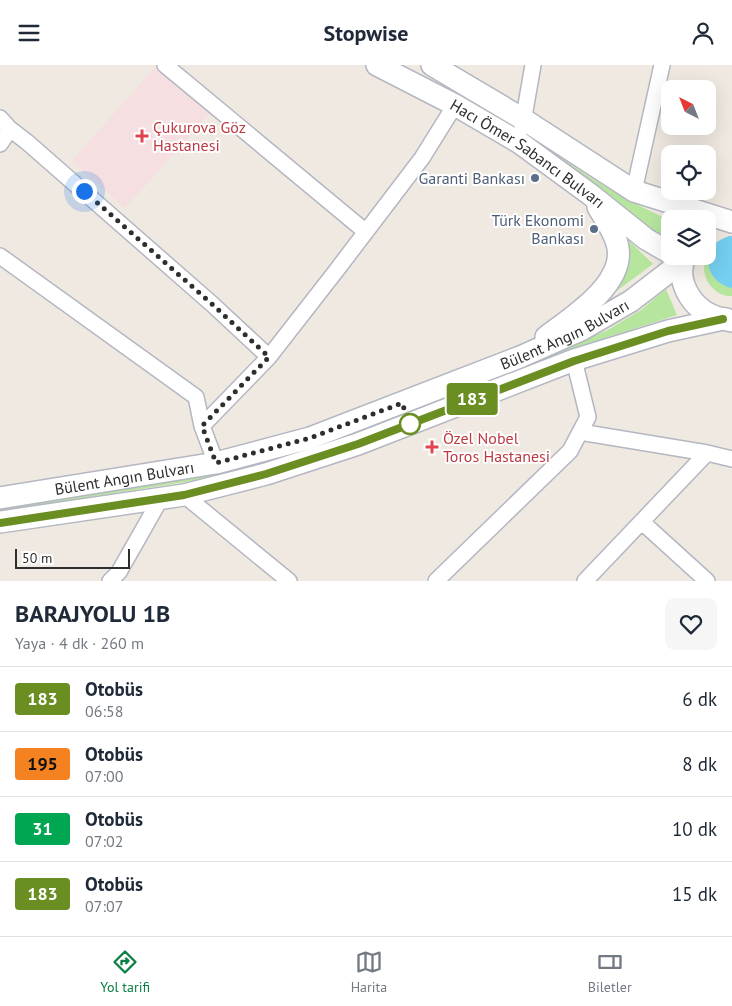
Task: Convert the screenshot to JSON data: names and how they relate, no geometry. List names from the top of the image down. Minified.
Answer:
{"streets":{"main road":["Hacı Ömer Sabancı Bulvarı","Bülent Angın Bulvarı"]},"places":{"health":["Çukurova Göz Hastanesi","Özel Nobel Toros Hastanesi"],"other":["Garanti Bankası","Türk Ekonomi Bankası"]},"lines":["bus line 183"],"scale_bar":"50 m","north":"top left","page":{"header":"Stopwise","on_map":"183","scale":"50 m","heading":["BARAJYOLU 1B","Yaya · 4 dk · 260 m"],"list":[{"mark":"183","name":"Otobüs","note":"06:58","value":"6 dk"},{"mark":"195","name":"Otobüs","note":"07:00","value":"8 dk"},{"mark":"31","name":"Otobüs","note":"07:02","value":"10 dk"},{"mark":"183","name":"Otobüs","note":"07:07","value":"15 dk"}],"tabs":["Yol tarifi","Harita","Biletler"]}}
